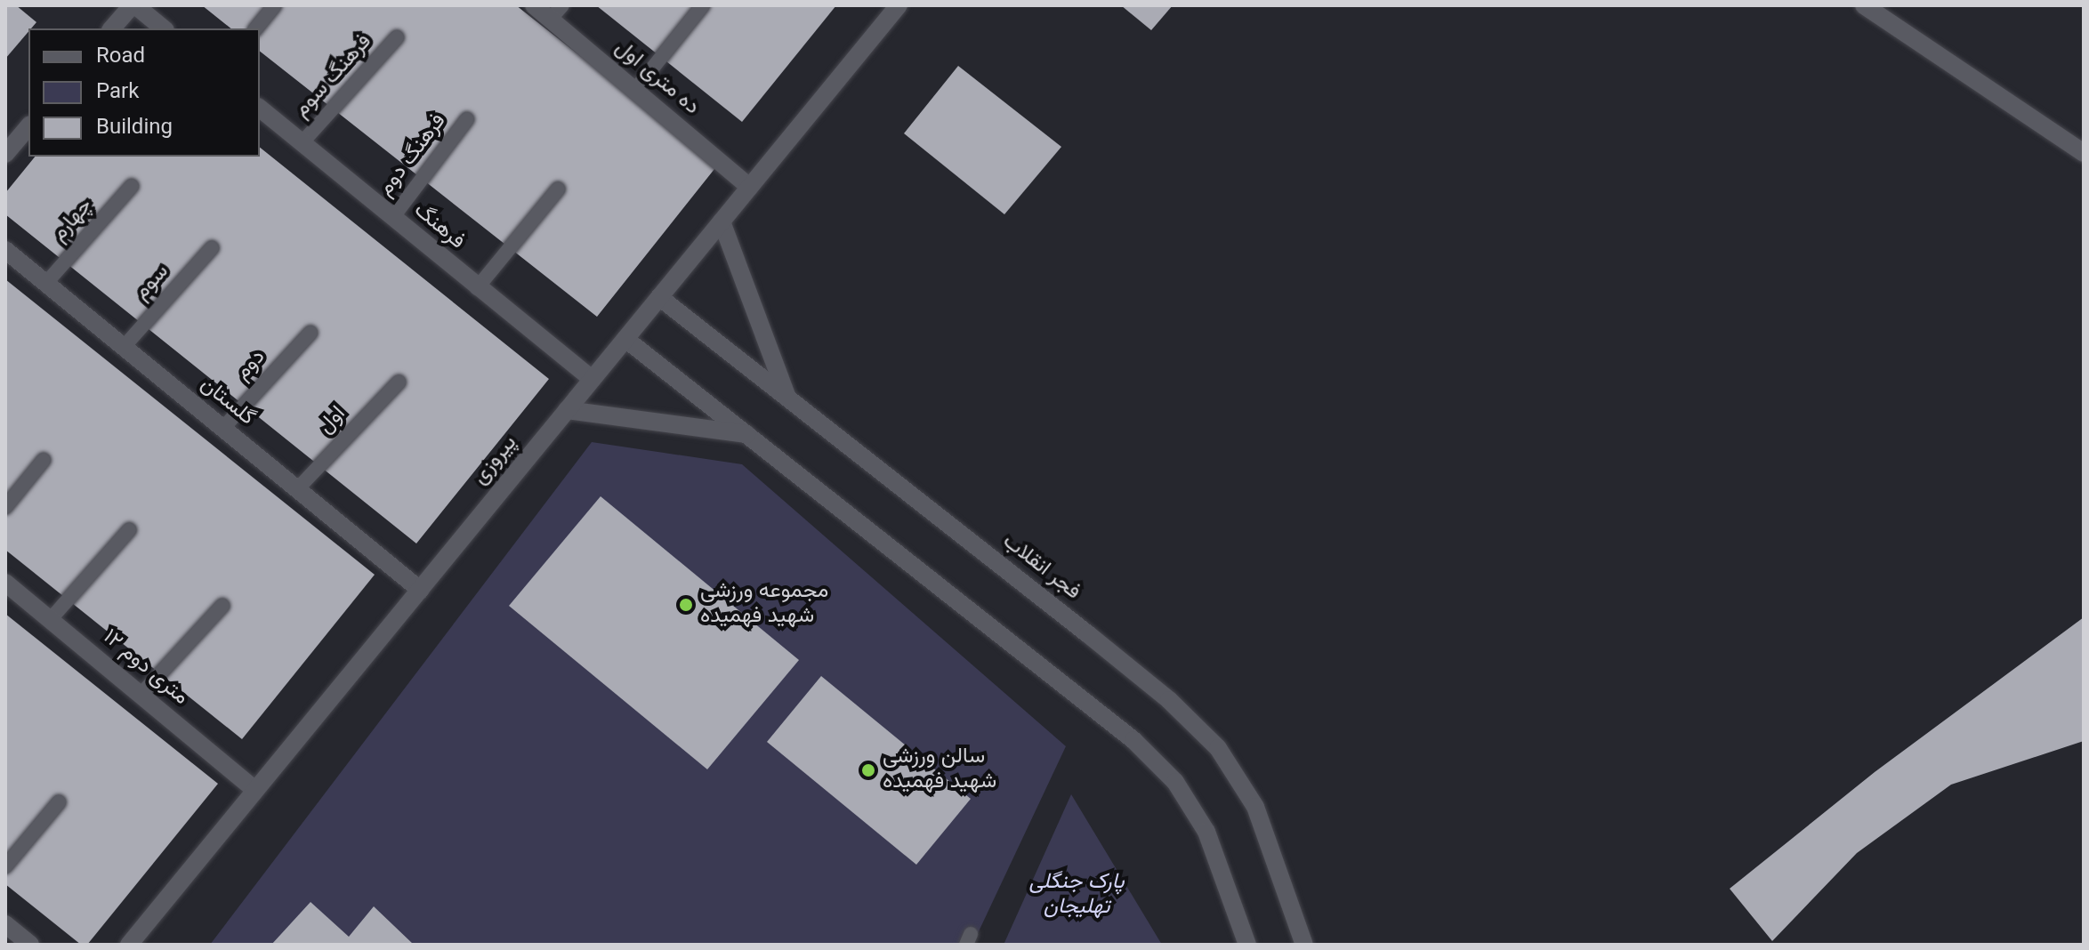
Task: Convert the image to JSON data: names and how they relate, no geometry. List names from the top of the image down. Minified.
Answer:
{"streets":{"street":["ده متری اول","فرهنگ","گلستان","پیروزی","فجر انقلاب","۱۲ متری دوم"],"lane":["فرهنگ سوم","فرهنگ دوم","چهارم","سوم","دوم","اول"]},"crossings":[["فرهنگ سوم","فرهنگ"],["ده متری اول","پیروزی"],["فرهنگ دوم","فرهنگ"],["چهارم","گلستان"],["فرهنگ","پیروزی"],["سوم","گلستان"],["دوم","گلستان"],["گلستان","اول"],["گلستان","پیروزی"],["پیروزی","فجر انقلاب"],["پیروزی","۱۲ متری دوم"]],"parks":["پارک جنگلی تهلیجان"],"places":["مجموعه ورزشی شهید فهمیده","سالن ورزشی شهید فهمیده"],"legend":["Road","Park","Building"]}
